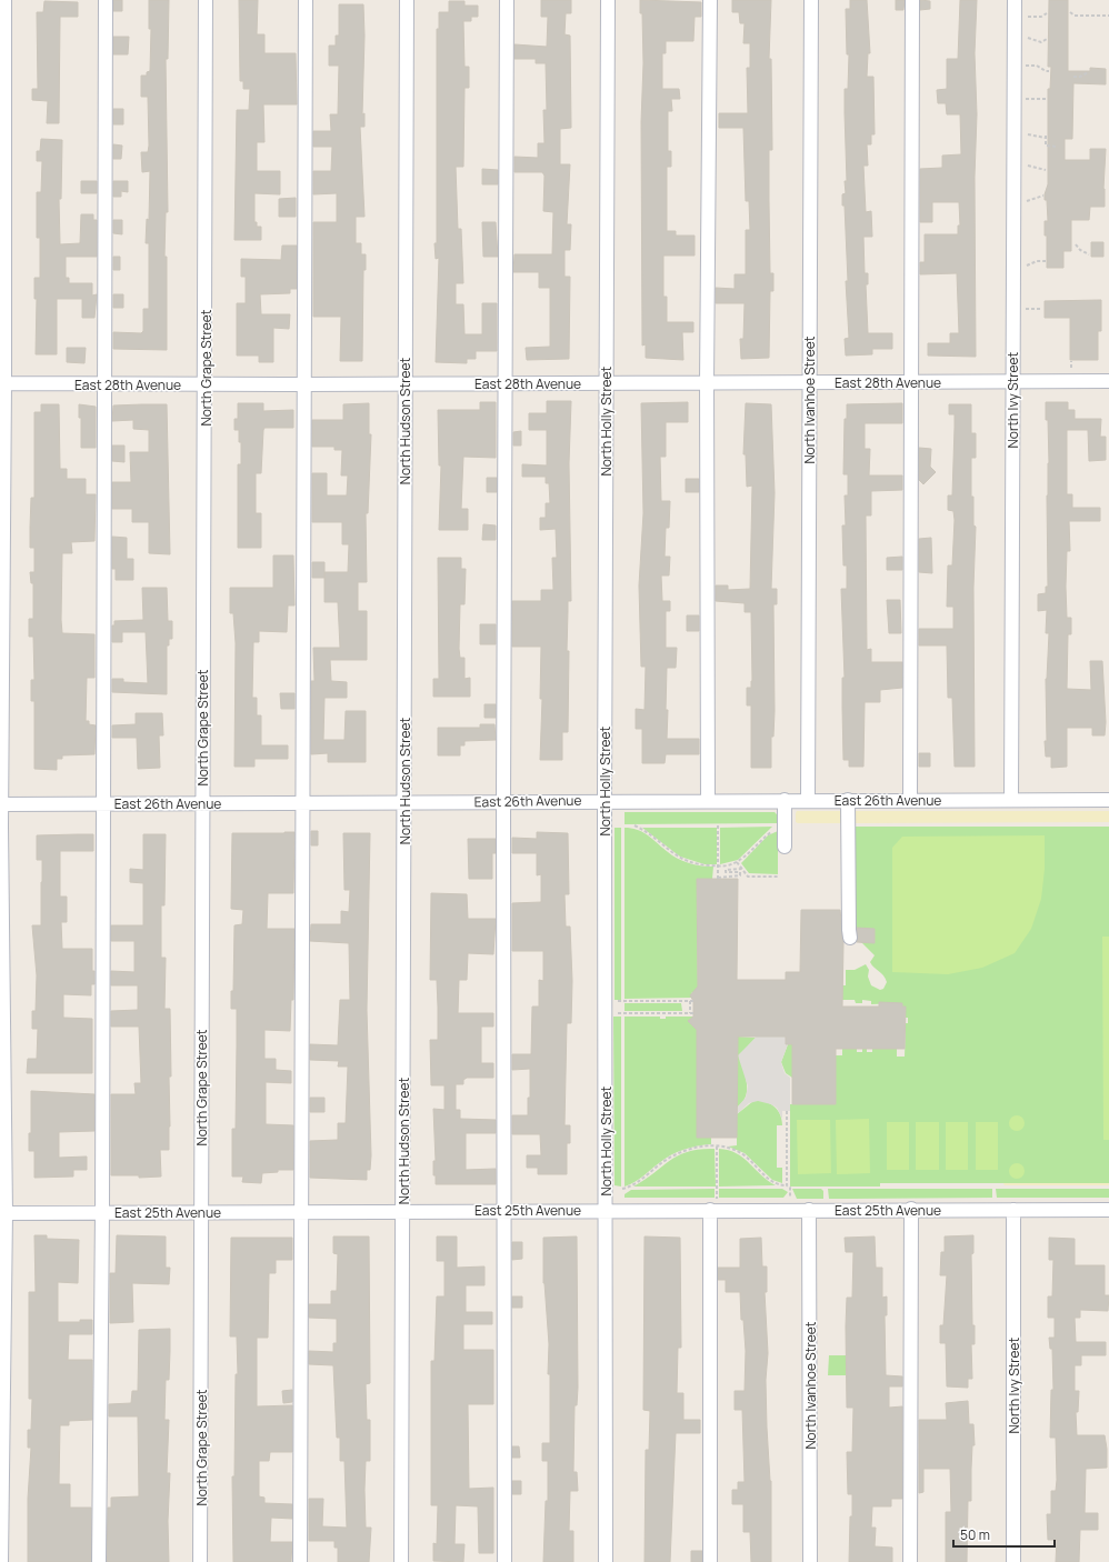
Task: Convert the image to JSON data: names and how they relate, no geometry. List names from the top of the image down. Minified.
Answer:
{"streets":{"street":["North Grape Street","East 28th Avenue","North Ivanhoe Street","North Ivy Street","North Hudson Street","North Holly Street","East 26th Avenue","East 25th Avenue"]},"crossings":[["North Grape Street","East 28th Avenue"],["North Grape Street","East 26th Avenue"],["North Grape Street","East 25th Avenue"],["East 28th Avenue","North Ivanhoe Street"],["East 28th Avenue","North Ivy Street"],["East 28th Avenue","North Hudson Street"],["East 28th Avenue","North Holly Street"],["North Ivanhoe Street","East 26th Avenue"],["North Ivanhoe Street","East 25th Avenue"],["North Ivy Street","East 26th Avenue"],["North Ivy Street","East 25th Avenue"],["North Hudson Street","East 26th Avenue"],["North Hudson Street","East 25th Avenue"],["North Holly Street","East 26th Avenue"],["North Holly Street","East 25th Avenue"]],"scale_bar":"50 m"}
